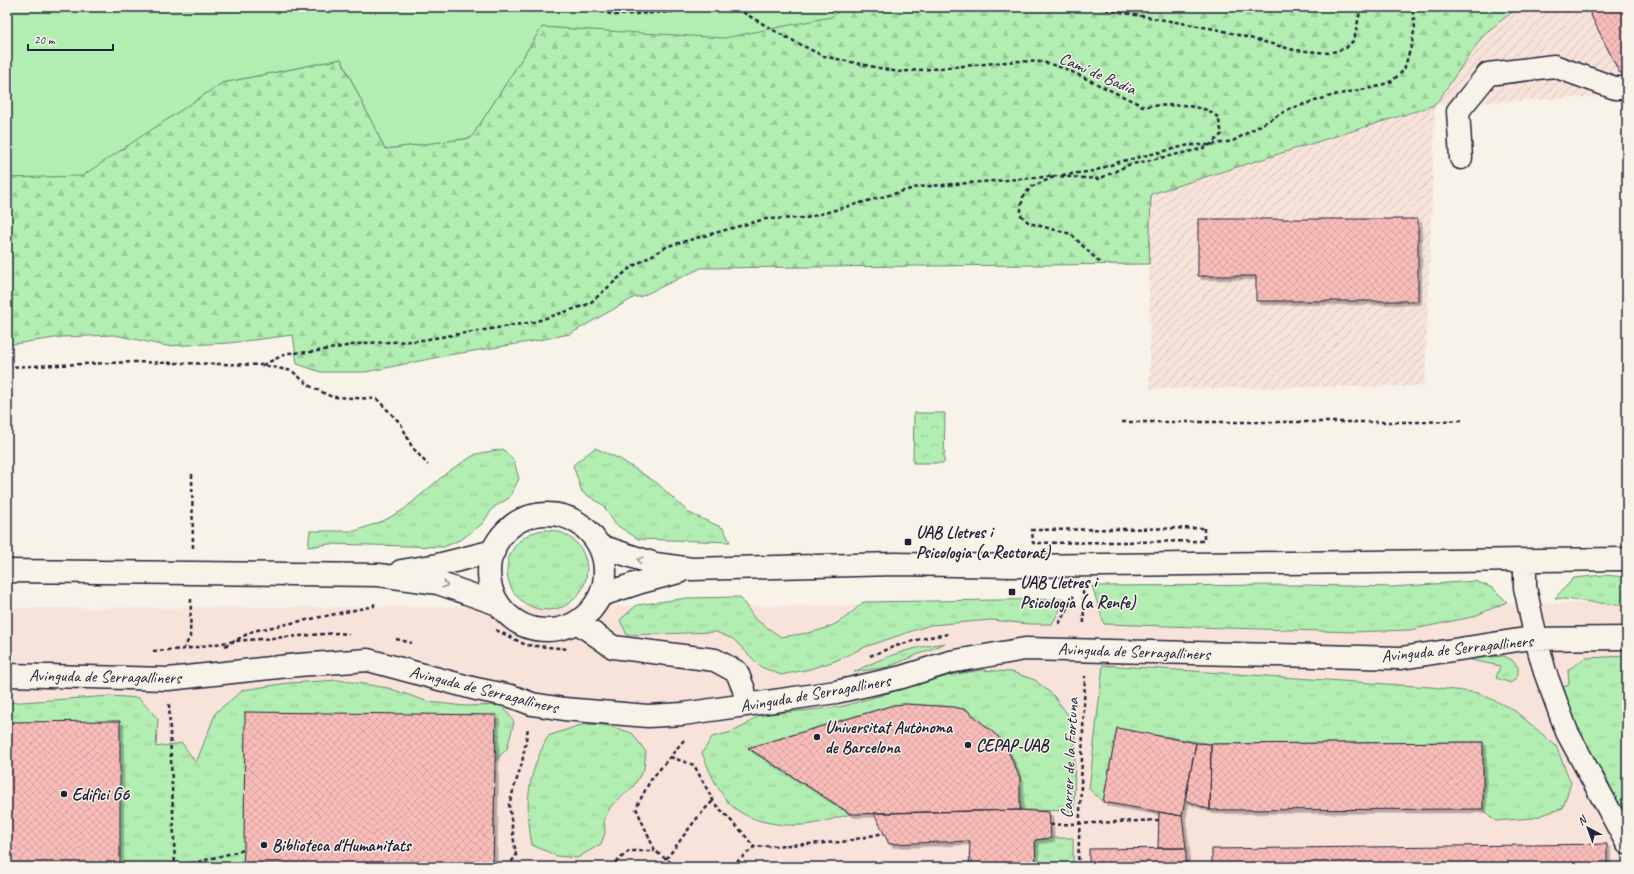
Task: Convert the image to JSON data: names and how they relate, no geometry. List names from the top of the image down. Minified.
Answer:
{"streets":{"street":["Avinguda de Serragalliners"],"path":["Camí de Badia","Carrer de la Fortuna"]},"crossings":[["Avinguda de Serragalliners","Carrer de la Fortuna"]],"places":{"transit":["UAB Lletres i Psicologia (a Rectorat)","UAB Lletres i Psicologia (a Renfe)"],"other":["Universitat Autònoma de Barcelona","CEPAP-UAB","Edifici G6","Biblioteca d'Humanitats"]},"scale_bar":"20 m","north":"top left"}
